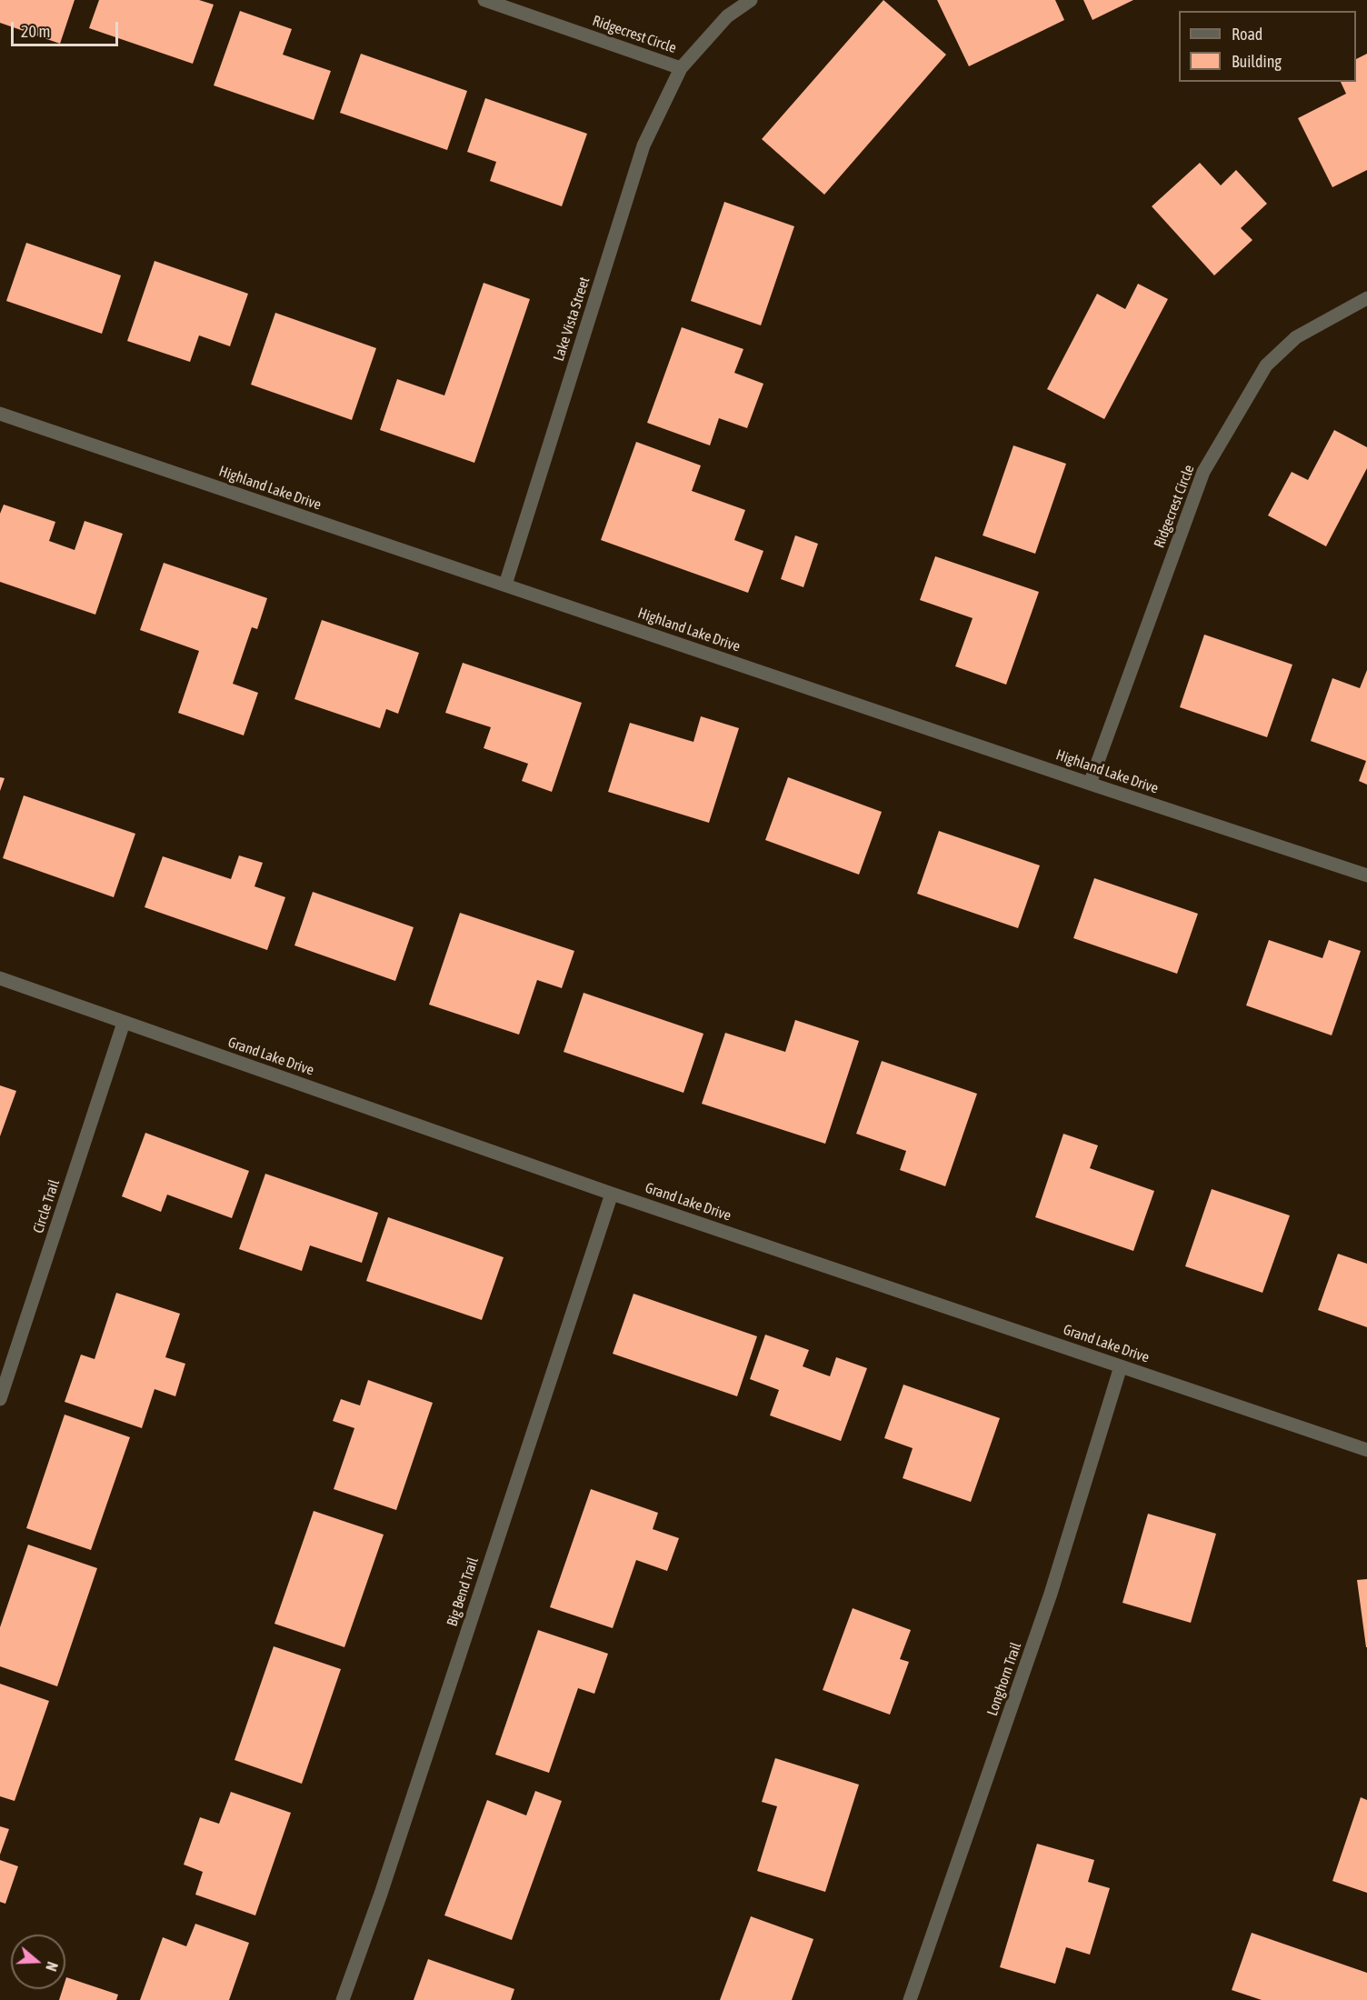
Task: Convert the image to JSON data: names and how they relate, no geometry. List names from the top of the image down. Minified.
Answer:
{"streets":{"street":["Ridgecrest Circle","Lake Vista Street","Highland Lake Drive","Grand Lake Drive","Circle Trail","Big Bend Trail","Longhorn Trail"]},"crossings":[["Ridgecrest Circle","Lake Vista Street"],["Ridgecrest Circle","Highland Lake Drive"],["Lake Vista Street","Highland Lake Drive"],["Grand Lake Drive","Circle Trail"],["Grand Lake Drive","Big Bend Trail"],["Grand Lake Drive","Longhorn Trail"]],"legend":["Road","Building"],"scale_bar":"20 m","north":"right"}
